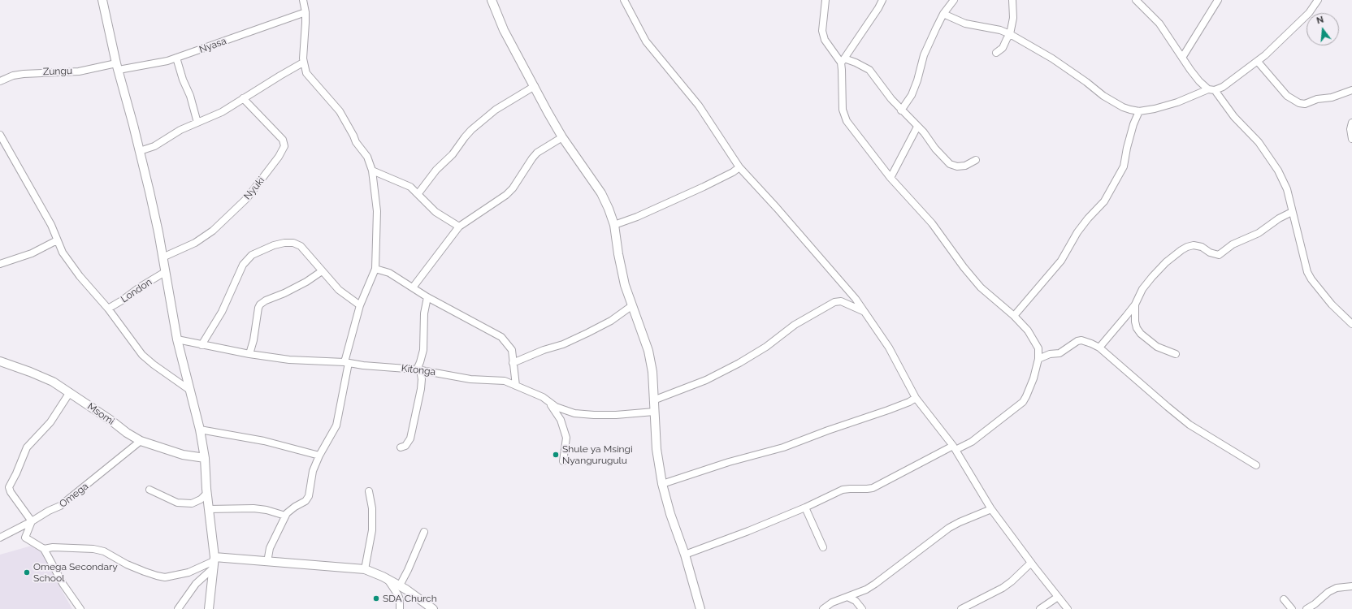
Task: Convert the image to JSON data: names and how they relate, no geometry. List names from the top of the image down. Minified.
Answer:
{"streets":{"street":["Nyasa","Zungu","Nyuki","London","Kitonga","Msomi","Omega"]},"crossings":[["Nyasa","Zungu"],["Msomi","Omega"]],"places":["Shule ya Msingi Nyangurugulu","Omega Secondary School","SDA Church"],"north":"top"}
